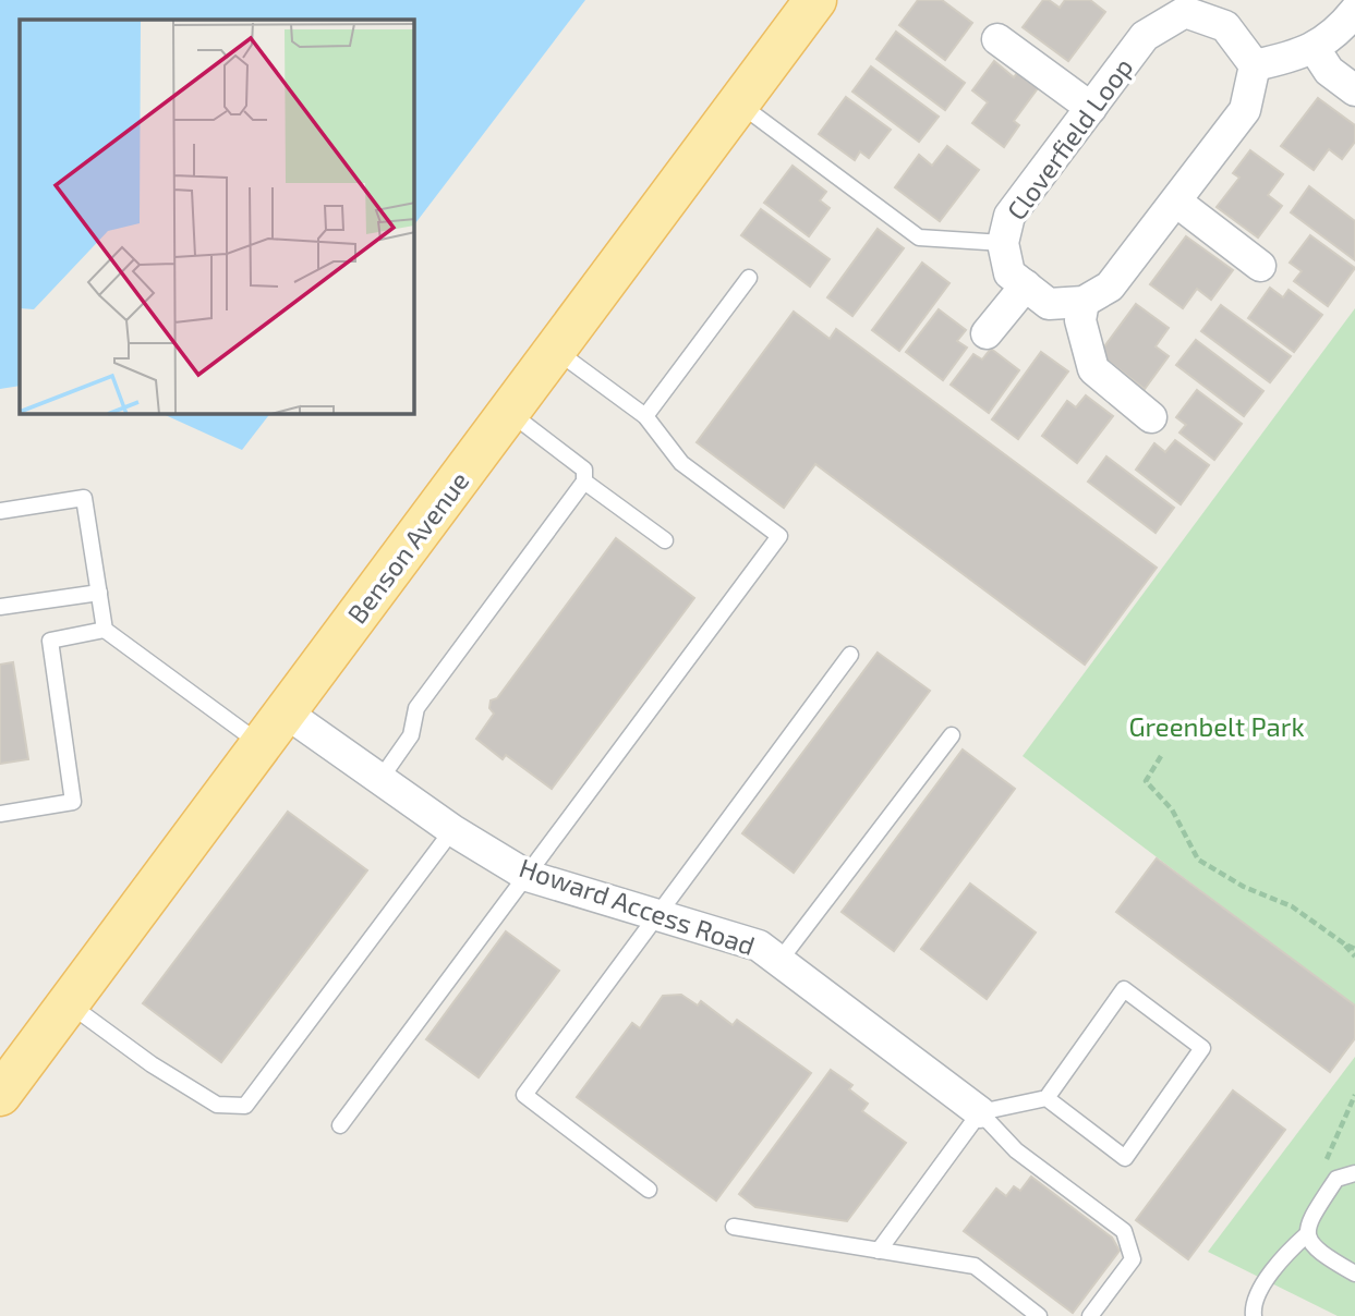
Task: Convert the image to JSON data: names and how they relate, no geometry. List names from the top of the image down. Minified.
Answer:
{"streets":{"main road":["Benson Avenue"],"street":["Cloverfield Loop","Howard Access Road"]},"crossings":[["Benson Avenue","Howard Access Road"]],"parks":["Greenbelt Park"]}
